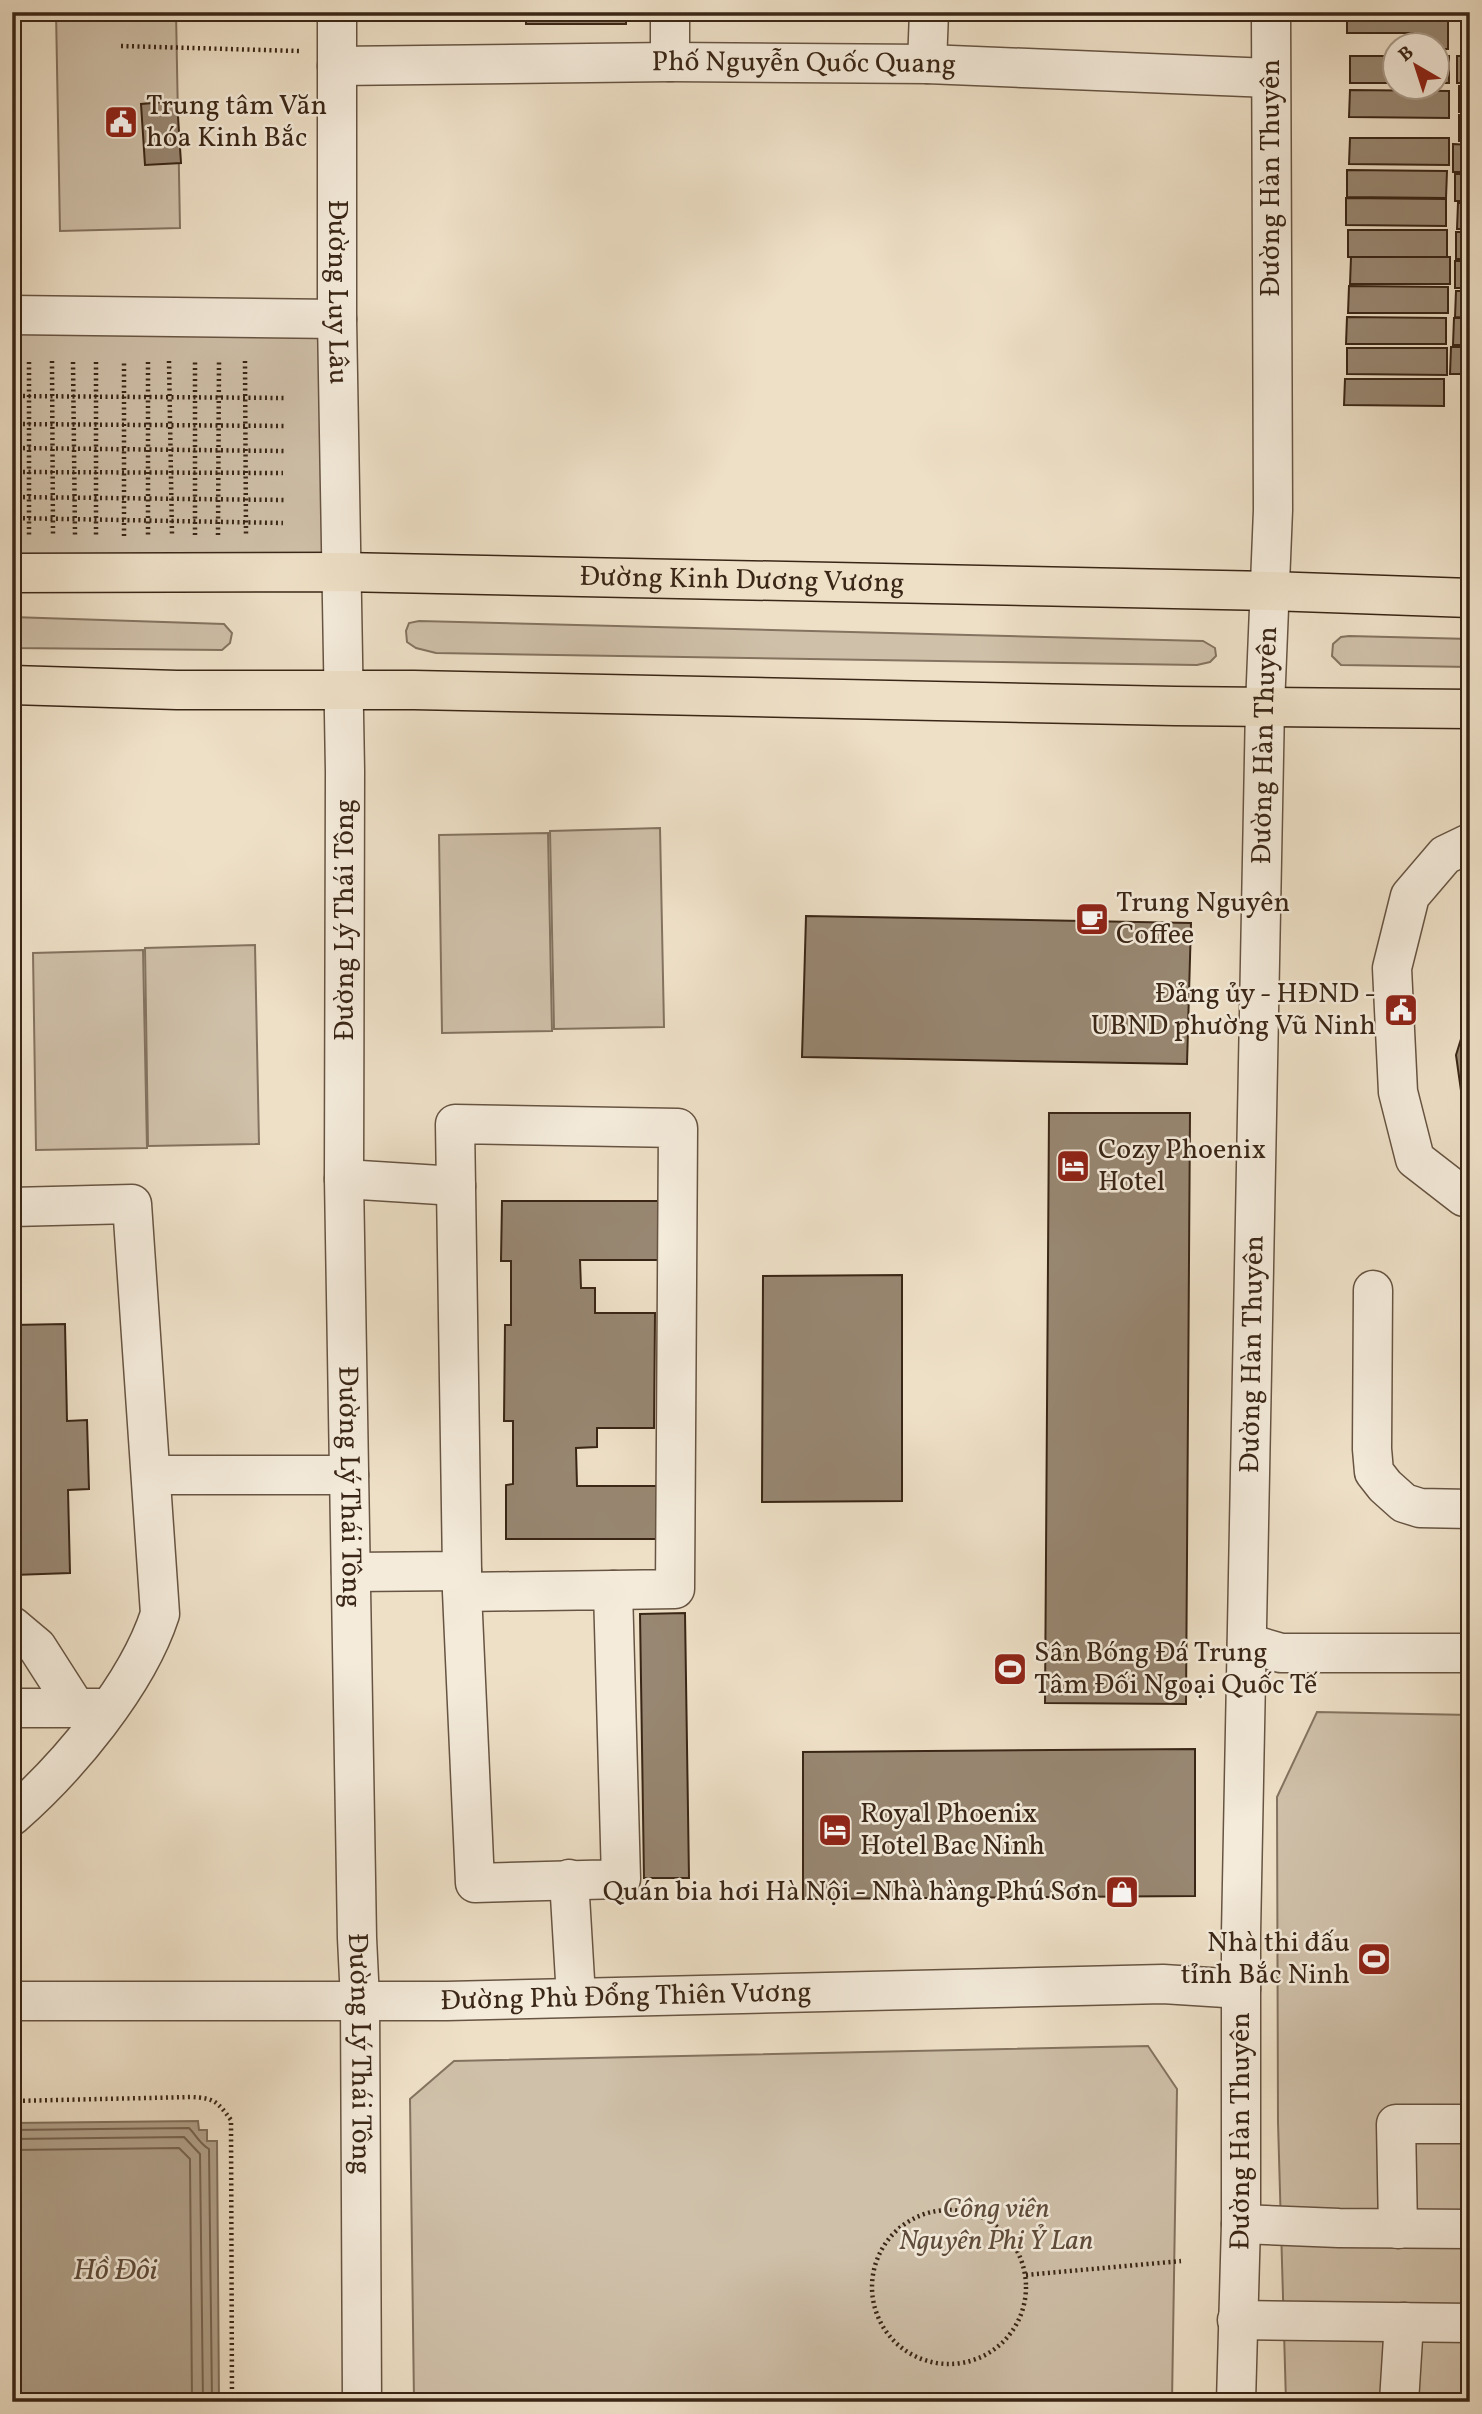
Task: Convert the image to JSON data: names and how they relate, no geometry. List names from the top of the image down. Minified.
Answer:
{"streets":{"main road":["Đường Kinh Dương Vương"],"street":["Phố Nguyễn Quốc Quang","Đường Hàn Thuyên","Đường Luy Lâu","Đường Lý Thái Tông","Đường Phù Đổng Thiên Vương"]},"crossings":[["Phố Nguyễn Quốc Quang","Đường Hàn Thuyên"],["Phố Nguyễn Quốc Quang","Đường Luy Lâu"],["Đường Hàn Thuyên","Đường Kinh Dương Vương"],["Đường Hàn Thuyên","Đường Phù Đổng Thiên Vương"],["Đường Luy Lâu","Đường Kinh Dương Vương"],["Đường Luy Lâu","Đường Lý Thái Tông"],["Đường Kinh Dương Vương","Đường Lý Thái Tông"],["Đường Lý Thái Tông","Đường Phù Đổng Thiên Vương"]],"water":["Hồ Đôi"],"parks":["Công viên Nguyên Phi Ỷ Lan"],"places":{"public building":["Trung tâm Văn hóa Kinh Bắc","Đảng ủy - HĐND - UBND phường Vũ Ninh"],"cafe":["Trung Nguyên Coffee"],"hotel":["Cozy Phoenix Hotel","Royal Phoenix Hotel Bac Ninh"],"sports":["Sân Bóng Đá Trung Tâm Đối Ngoại Quốc Tế","Nhà thi đấu tỉnh Bắc Ninh"],"shop":["Quán bia hơi Hà Nội - Nhà hàng Phú Sơn"]},"north":"top left"}
